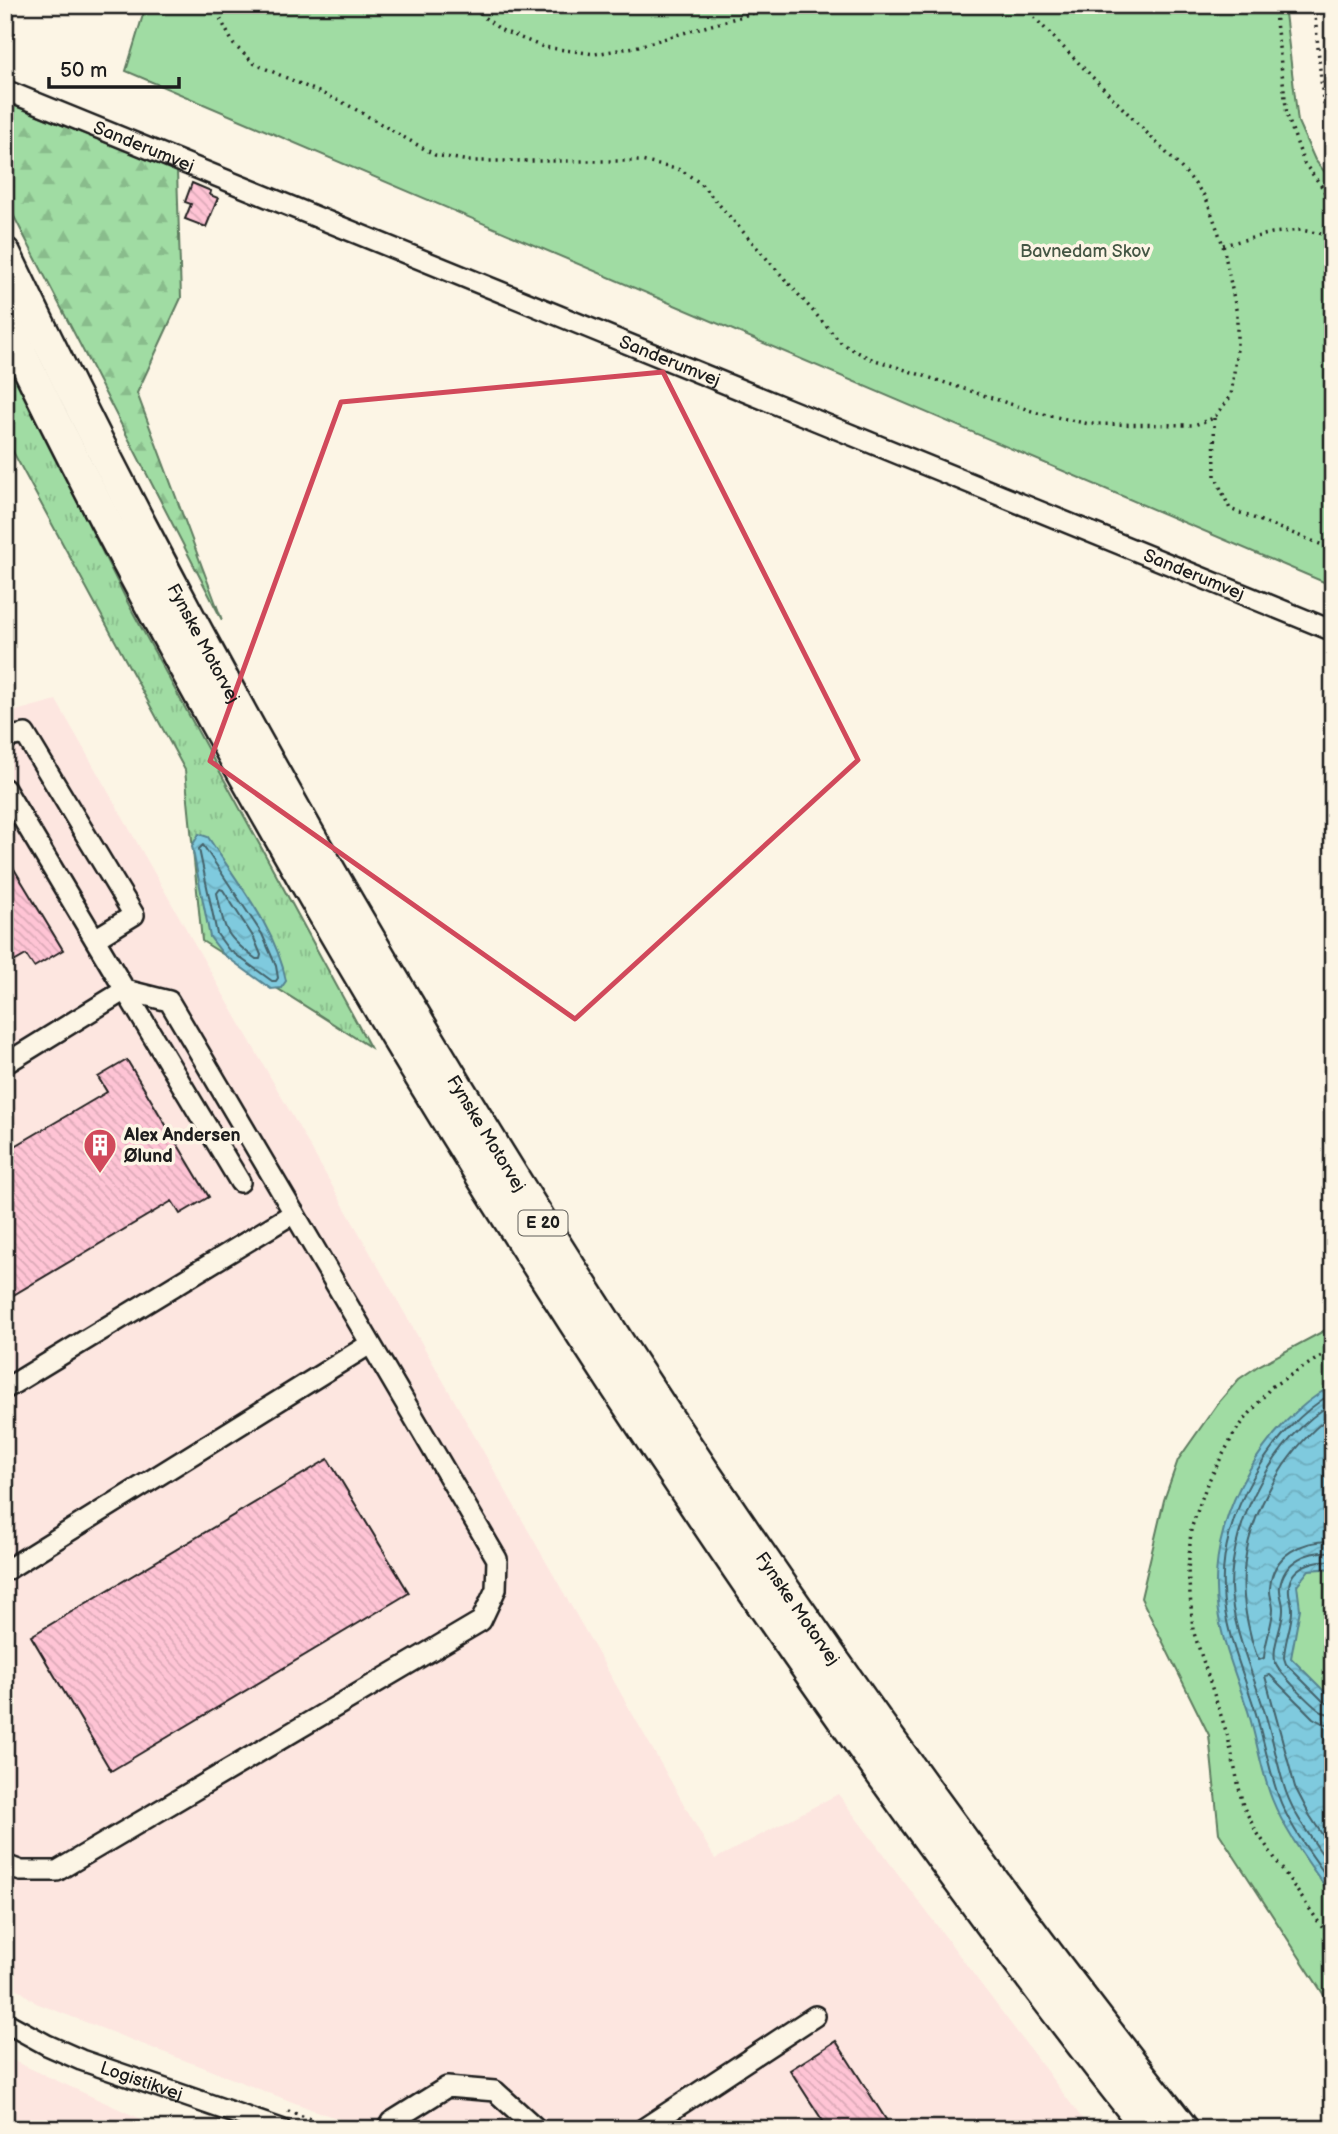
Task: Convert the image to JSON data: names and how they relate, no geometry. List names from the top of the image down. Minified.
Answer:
{"streets":{"highway":["Fynske Motorvej","E 20"],"street":["Sanderumvej","Logistikvej"]},"parks":["Bavnedam Skov"],"places":{"building":["Alex Andersen Ølund"]},"scale_bar":"50 m"}
